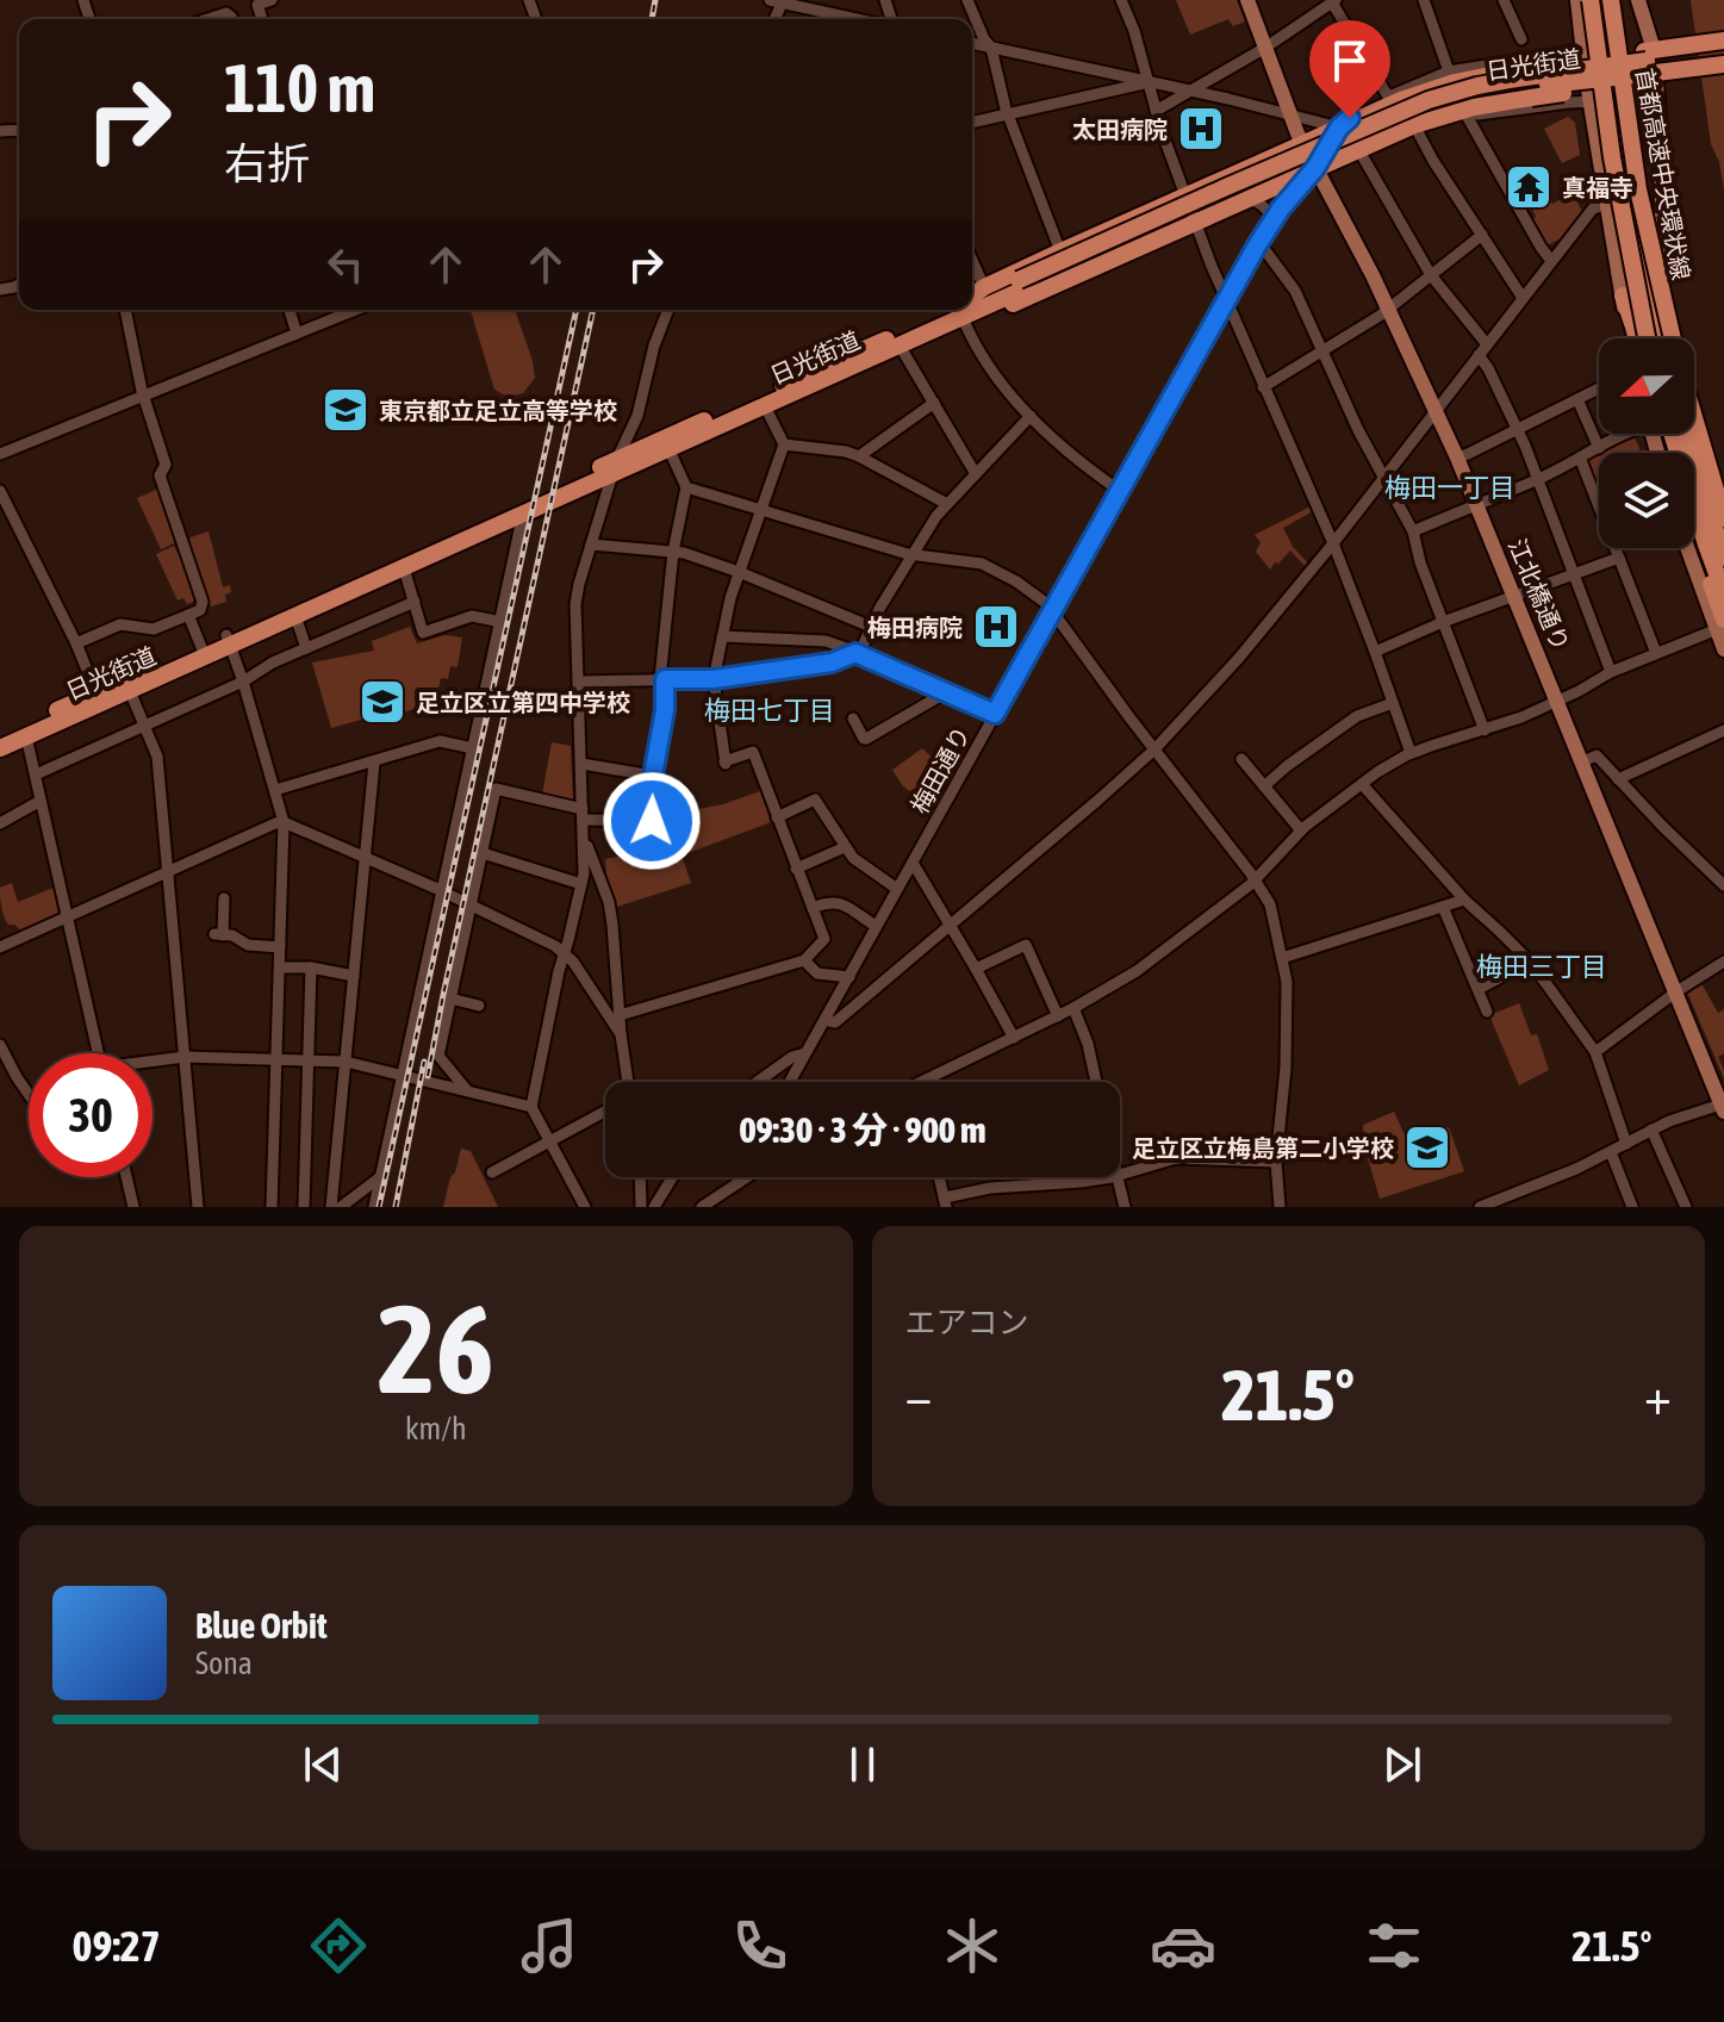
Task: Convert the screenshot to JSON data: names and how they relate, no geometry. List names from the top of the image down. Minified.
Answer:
{"streets":{"highway":["日光街道","首都高速中央環状線"],"main road":["江北橋通り"],"street":["梅田通り"]},"crossings":[["江北橋通り","梅田通り"]],"districts":["梅田一丁目","梅田七丁目","梅田三丁目"],"places":{"hospital":["太田病院","梅田病院"],"temple":["真福寺"],"school or university":["東京都立足立高等学校","足立区立第四中学校","足立区立梅島第二小学校"]},"north":"left","page":{"turn":["110 m","右折"],"limit":"30","trip":"09:30 · 3 分 · 900 m","tile":[["26","km/h"],"エアコン"],"heat":["−","21.5°","+"],"song":["Blue Orbit","Sona"],"tabs":["09:27","21.5°"]}}
